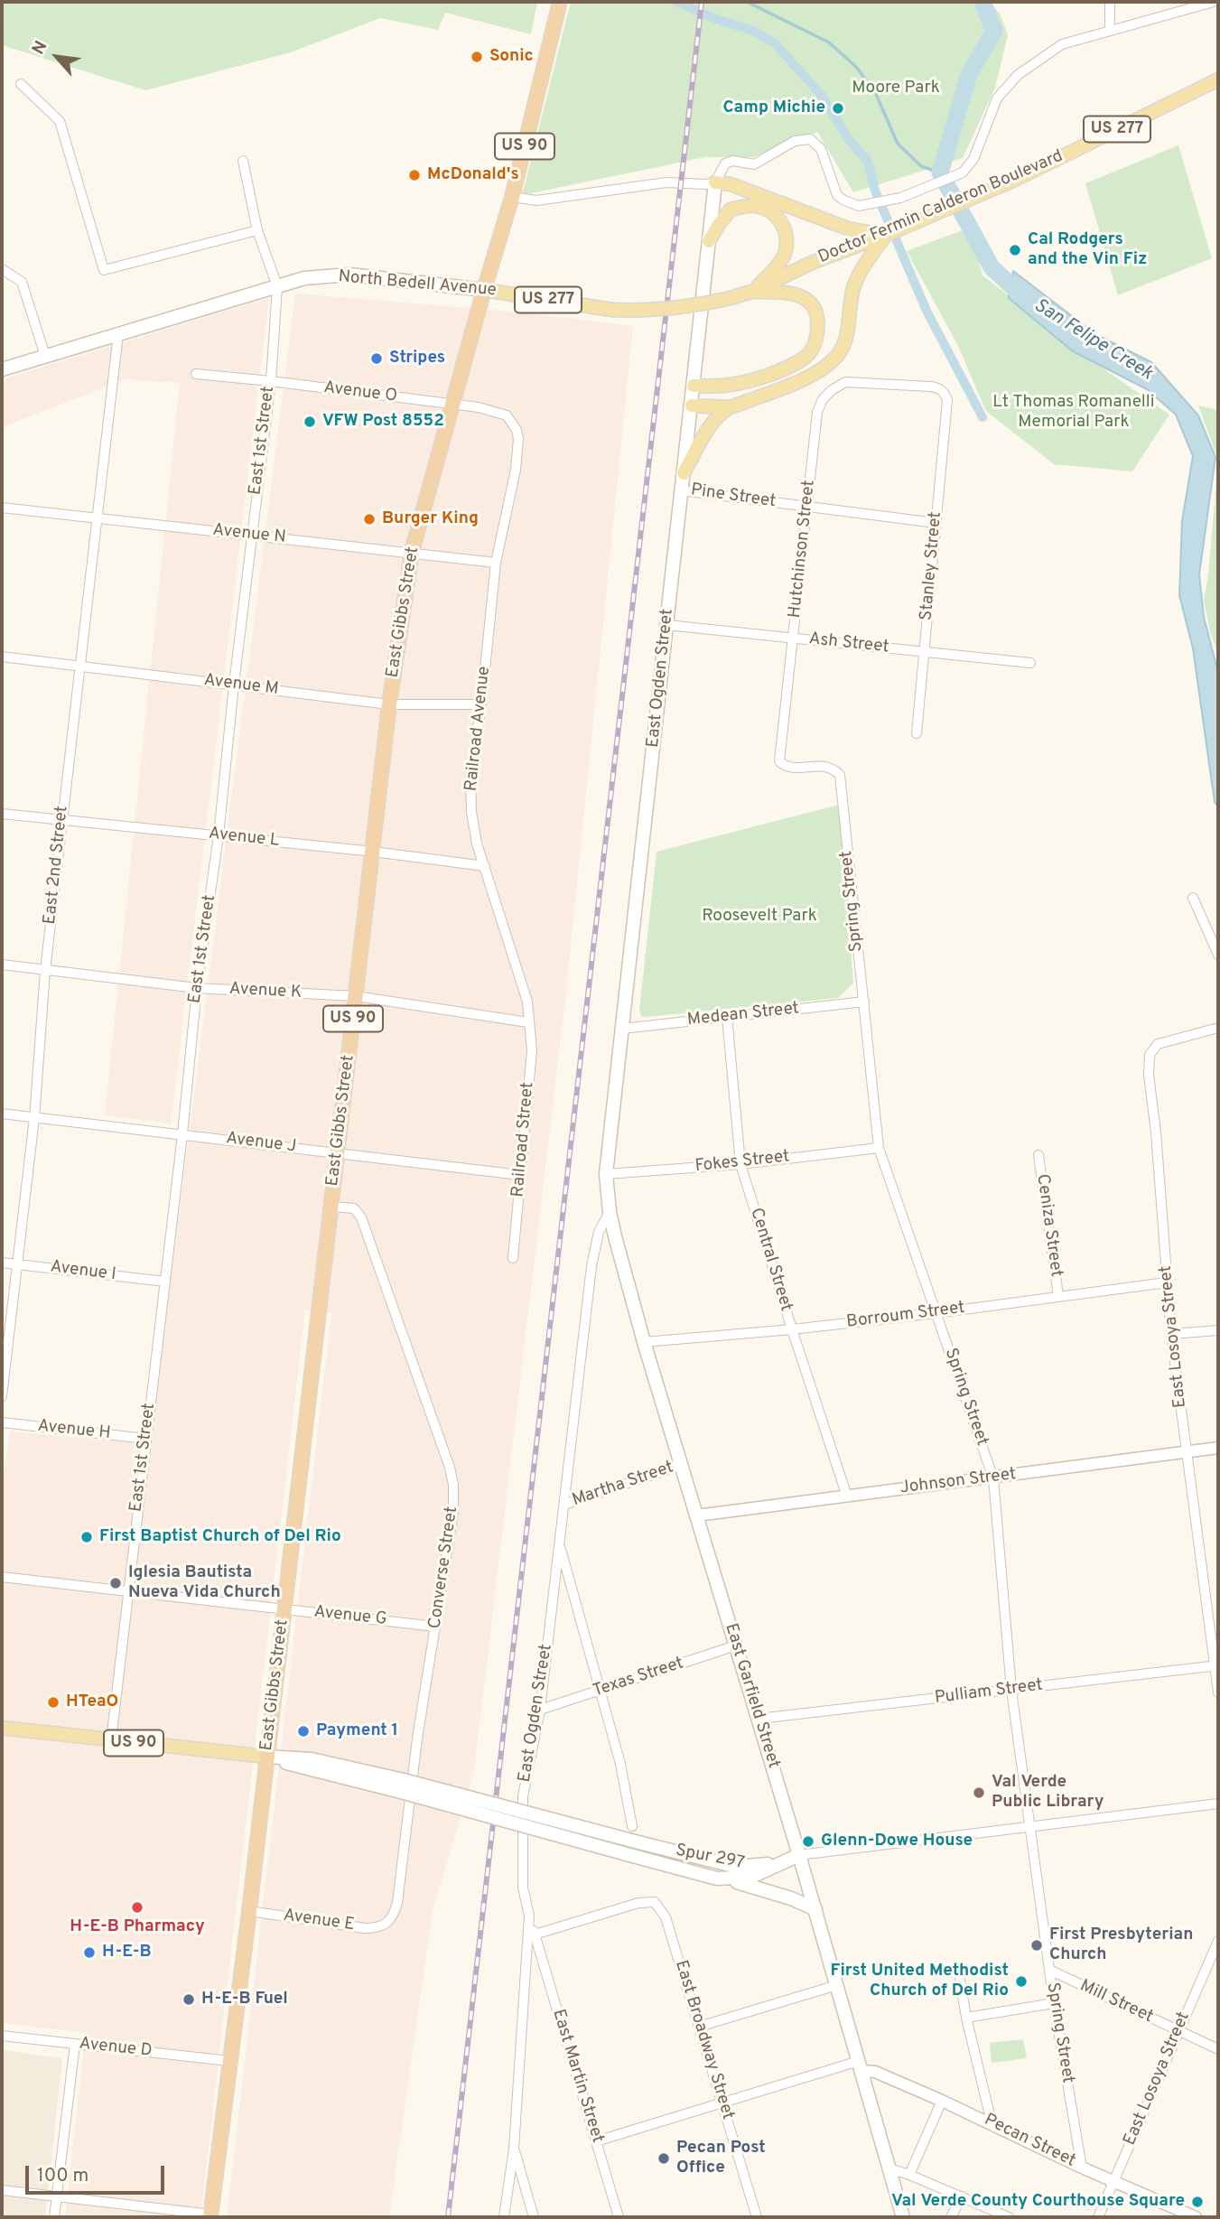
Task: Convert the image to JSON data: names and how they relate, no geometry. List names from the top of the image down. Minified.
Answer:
{"streets":{"highway":["US 90","East Gibbs Street"],"main road":["US 277","Doctor Fermin Calderon Boulevard","North Bedell Avenue","East Ogden Street","East Garfield Street","Spur 297"],"street":["Avenue O","East 1st Street","Pine Street","Avenue N","Hutchinson Street","Stanley Street","Ash Street","Avenue M","Railroad Avenue","Avenue L","East 2nd Street","Spring Street","Avenue K","Medean Street","Railroad Street","Avenue J","Fokes Street","Ceniza Street","Central Street","Avenue I","Borroum Street","East Losoya Street","Avenue H","Johnson Street","Martha Street","Converse Street","Avenue G","Texas Street","Pulliam Street","Avenue E","Mill Street","East Broadway Street","Avenue D","East Martin Street","Pecan Street"]},"crossings":[["US 90","East 1st Street"],["US 90","East Gibbs Street"],["US 90","Spur 297"],["Doctor Fermin Calderon Boulevard","North Bedell Avenue"],["North Bedell Avenue","East 1st Street"],["North Bedell Avenue","East Gibbs Street"],["North Bedell Avenue","East 2nd Street"],["Avenue O","East 1st Street"],["Avenue O","East Gibbs Street"],["Avenue O","Railroad Avenue"],["East 1st Street","Avenue N"],["East 1st Street","Avenue M"],["East 1st Street","Avenue L"],["East 1st Street","Avenue K"],["East 1st Street","Avenue J"],["East 1st Street","Avenue I"],["East 1st Street","Avenue H"],["East 1st Street","Avenue G"],["Pine Street","Hutchinson Street"],["Pine Street","Stanley Street"],["Pine Street","East Ogden Street"],["Avenue N","East Gibbs Street"],["Avenue N","Railroad Avenue"],["Avenue N","East 2nd Street"],["Hutchinson Street","Stanley Street"],["Hutchinson Street","Ash Street"],["Hutchinson Street","Spring Street"],["Stanley Street","Ash Street"],["East Gibbs Street","Avenue M"],["East Gibbs Street","Avenue L"],["East Gibbs Street","Avenue K"],["East Gibbs Street","Avenue J"],["East Gibbs Street","Converse Street"],["East Gibbs Street","Avenue G"],["East Gibbs Street","Spur 297"],["East Gibbs Street","Avenue E"],["East Gibbs Street","Avenue D"],["Ash Street","East Ogden Street"],["East Ogden Street","Medean Street"],["East Ogden Street","Fokes Street"],["East Ogden Street","Martha Street"],["East Ogden Street","Texas Street"],["East Ogden Street","East Garfield Street"],["East Ogden Street","East Martin Street"],["Avenue M","Railroad Avenue"],["Avenue M","East 2nd Street"],["Railroad Avenue","Avenue L"],["Railroad Avenue","Avenue K"],["Railroad Avenue","Railroad Street"],["Avenue L","East 2nd Street"],["East 2nd Street","Avenue K"],["East 2nd Street","Avenue J"],["East 2nd Street","Avenue I"],["Spring Street","Medean Street"],["Spring Street","Fokes Street"],["Spring Street","Borroum Street"],["Spring Street","Johnson Street"],["Spring Street","Pulliam Street"],["Spring Street","Mill Street"],["Spring Street","Pecan Street"],["Avenue K","Railroad Street"],["Medean Street","Central Street"],["Railroad Street","Avenue J"],["Fokes Street","Central Street"],["Fokes Street","East Garfield Street"],["Ceniza Street","Borroum Street"],["Central Street","Borroum Street"],["Central Street","Johnson Street"],["Borroum Street","East Losoya Street"],["Borroum Street","East Garfield Street"],["East Losoya Street","Johnson Street"],["East Losoya Street","Pulliam Street"],["East Losoya Street","Mill Street"],["East Losoya Street","Pecan Street"],["Johnson Street","East Garfield Street"],["Martha Street","East Garfield Street"],["Converse Street","Avenue G"],["Converse Street","Avenue E"],["Texas Street","East Garfield Street"],["Pulliam Street","East Garfield Street"],["East Garfield Street","Spur 297"],["East Garfield Street","Pecan Street"],["East Broadway Street","East Martin Street"]],"water":["San Felipe Creek"],"parks":["Moore Park","Lt Thomas Romanelli Memorial Park","Roosevelt Park"],"places":["Sonic","Camp Michie","McDonald's","Cal Rodgers and the Vin Fiz","Stripes","VFW Post 8552","Burger King","First Baptist Church of Del Rio","Iglesia Bautista Nueva Vida Church","HTeaO","Payment 1","Val Verde Public Library","Glenn-Dowe House","H-E-B Pharmacy","First Presbyterian Church","H-E-B","First United Methodist Church of Del Rio","H-E-B Fuel","Pecan Post Office","Val Verde County Courthouse Square"],"scale_bar":"100 m","north":"top left"}
